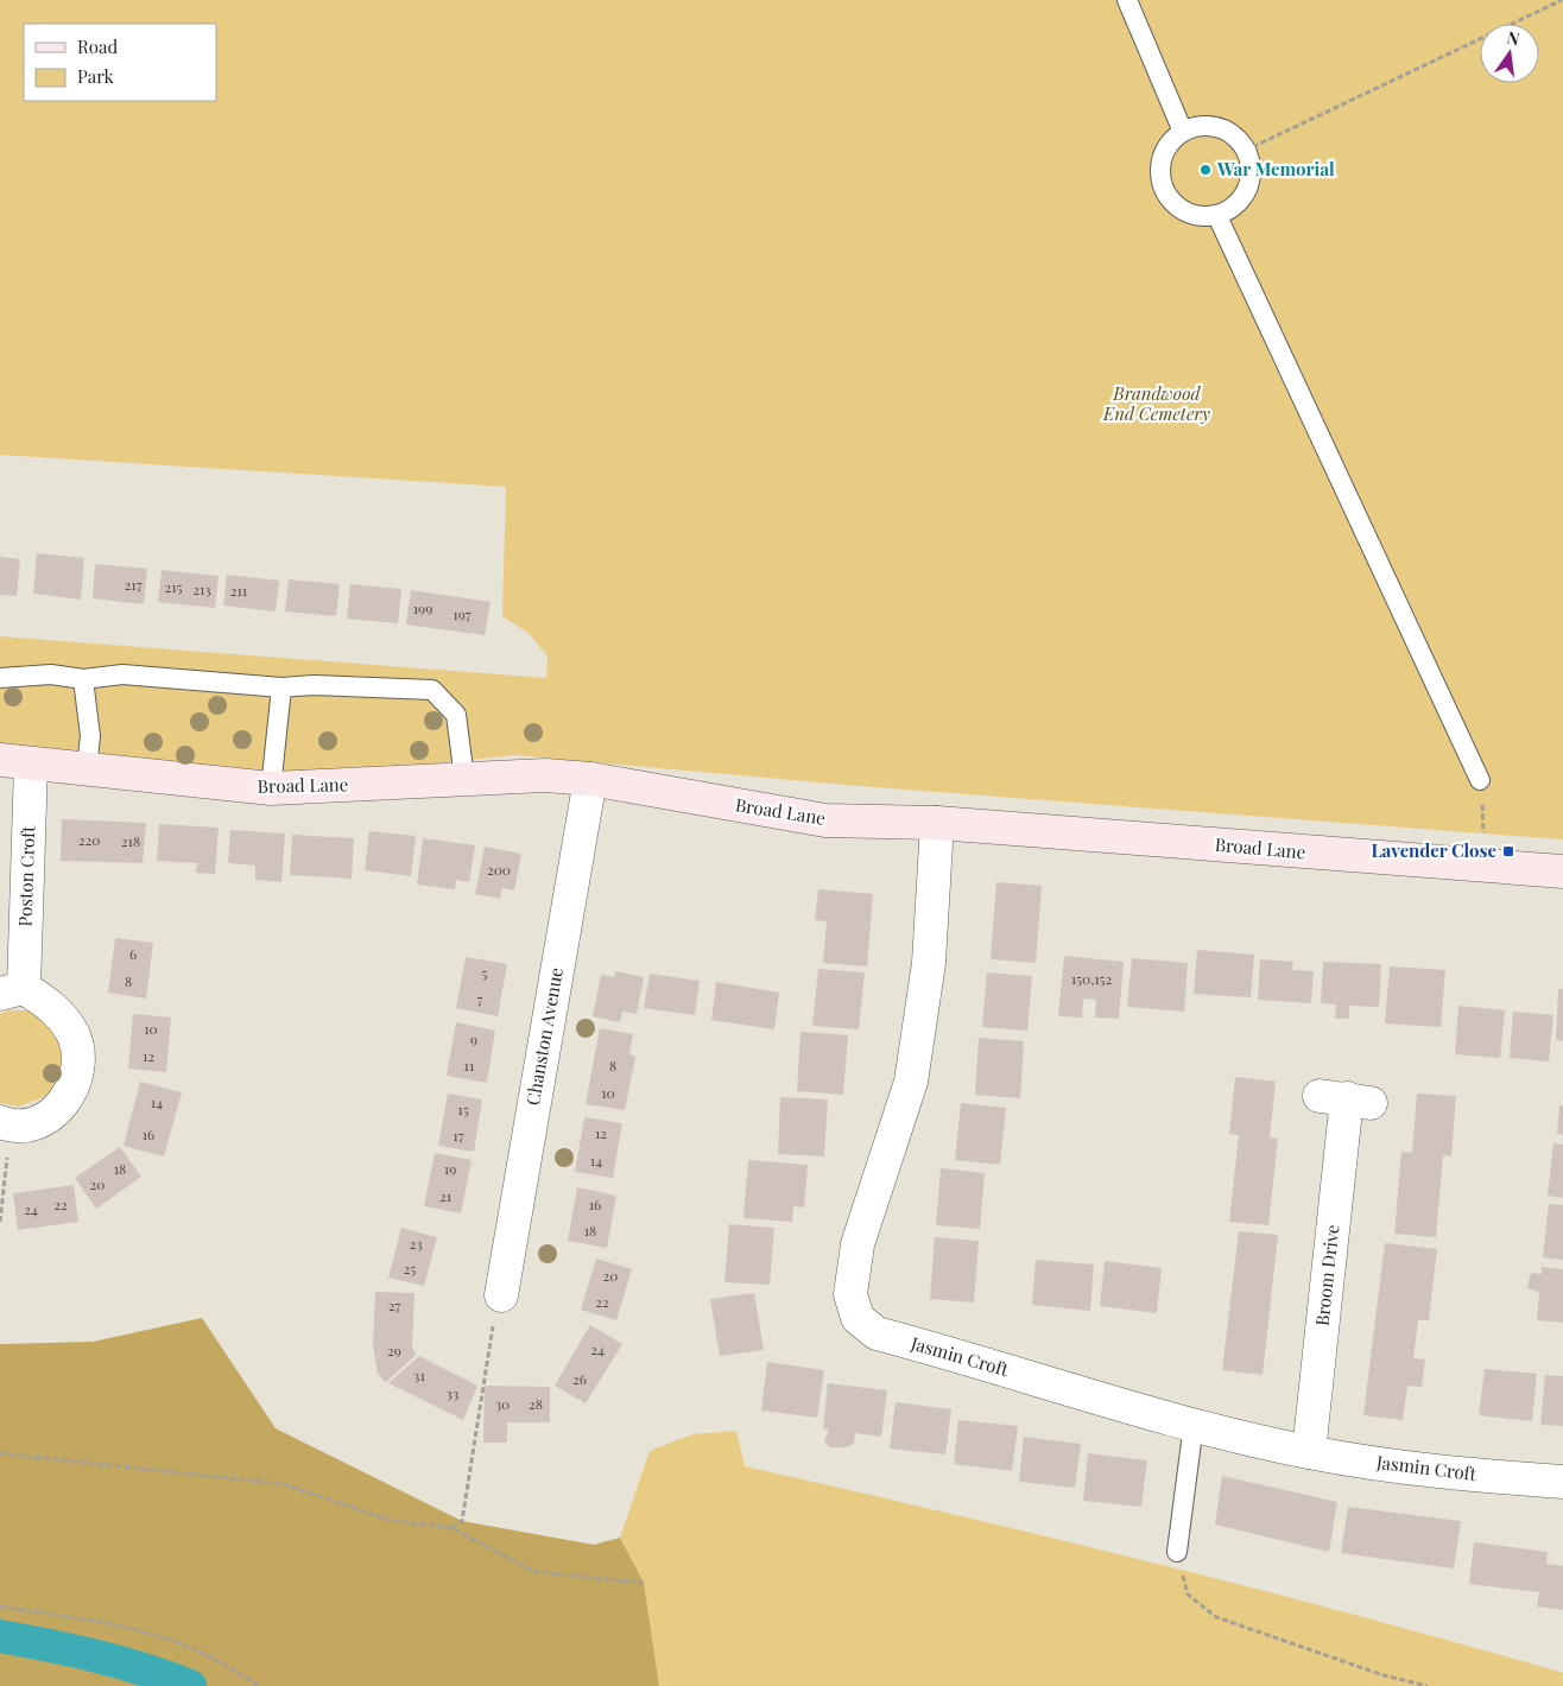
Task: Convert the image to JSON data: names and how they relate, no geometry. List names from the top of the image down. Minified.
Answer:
{"streets":{"street":["Broad Lane","Poston Croft","Chanston Avenue","Broom Drive","Jasmin Croft"]},"crossings":[["Broad Lane","Poston Croft"],["Broad Lane","Chanston Avenue"],["Broad Lane","Jasmin Croft"],["Broom Drive","Jasmin Croft"]],"parks":["Brandwood End Cemetery"],"places":{"other":["War Memorial"],"transit":["Lavender Close"]},"house_numbers":["217","215","213","211","199","197","220","218","200","6","5","150,152","8","7","10","9","12","11","8","10","14","15","12","16","17","14","18","19","20","21","22","16","24","18","23","25","20","22","27","24","29","31","26","33","30","28"],"legend":["Road","Park"],"north":"top"}
